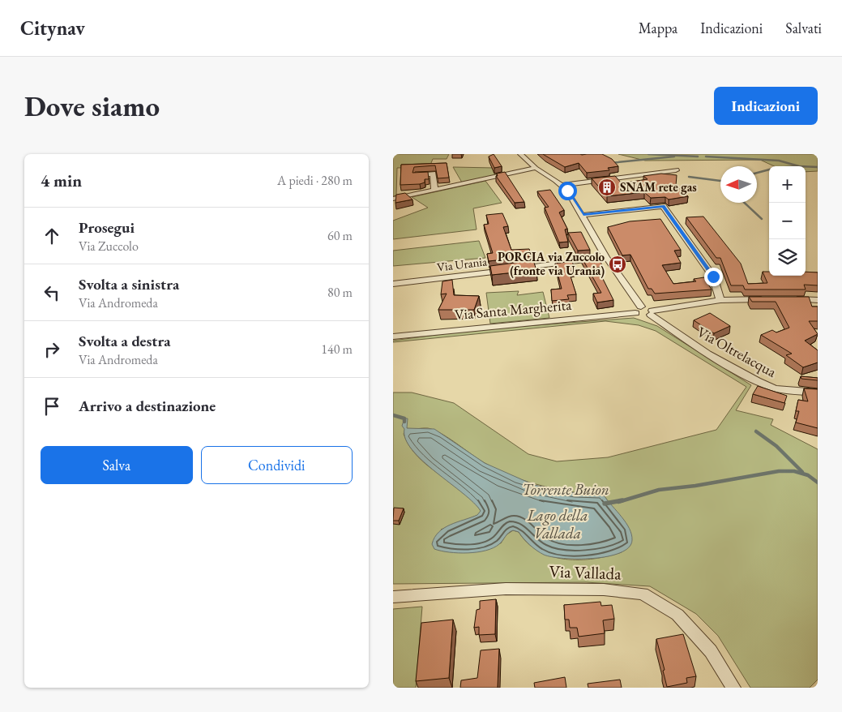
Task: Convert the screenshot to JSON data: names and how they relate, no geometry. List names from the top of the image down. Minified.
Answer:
{"streets":{"street":["Via Urania","Via Santa Margherita","Via Oltrelacqua","Via Vallada"]},"crossings":[["Via Santa Margherita","Via Oltrelacqua"]],"water":["Torrente Buion","Lago della Vallada"],"places":{"building":["SNAM rete gas"],"bus stop":["PORCIA via Zuccolo (fronte via Urania)"]},"north":"left","page":{"header":"Citynav","nav":["Mappa","Indicazioni","Salvati"],"buttons":["Indicazioni",["Salva","Condividi"]],"title":"Dove siamo","heading":["4 min","A piedi · 280 m"],"map_buttons":["+","−"],"list":[["Prosegui","Via Zuccolo","60 m"],["Svolta a sinistra","Via Andromeda","80 m"],["Svolta a destra","Via Andromeda","140 m"],"Arrivo a destinazione"]}}
